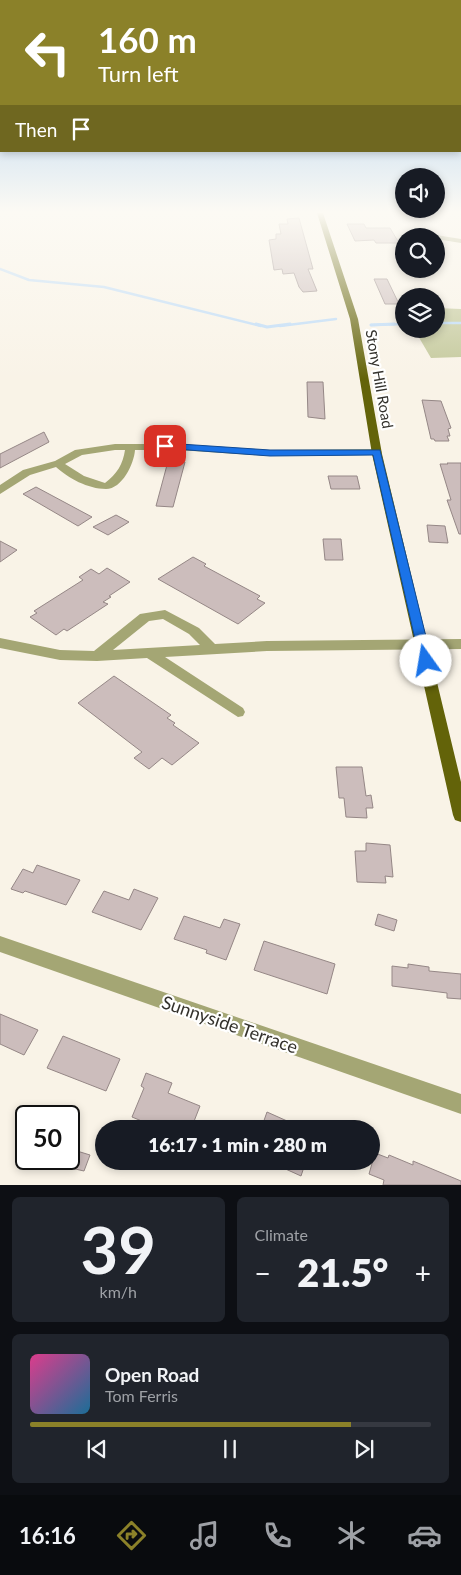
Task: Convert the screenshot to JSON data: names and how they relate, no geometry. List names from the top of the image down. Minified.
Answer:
{"streets":{"main road":["Stony Hill Road"],"street":["Sunnyside Terrace"]},"page":{"turn":["160 m","Turn left"],"then":"Then","limit":"50","trip":"16:17 · 1 min · 280 m","tile":[["39","km/h"],"Climate"],"heat":["−","21.5°","+"],"song":["Open Road","Tom Ferris"],"tabs":"16:16"}}
